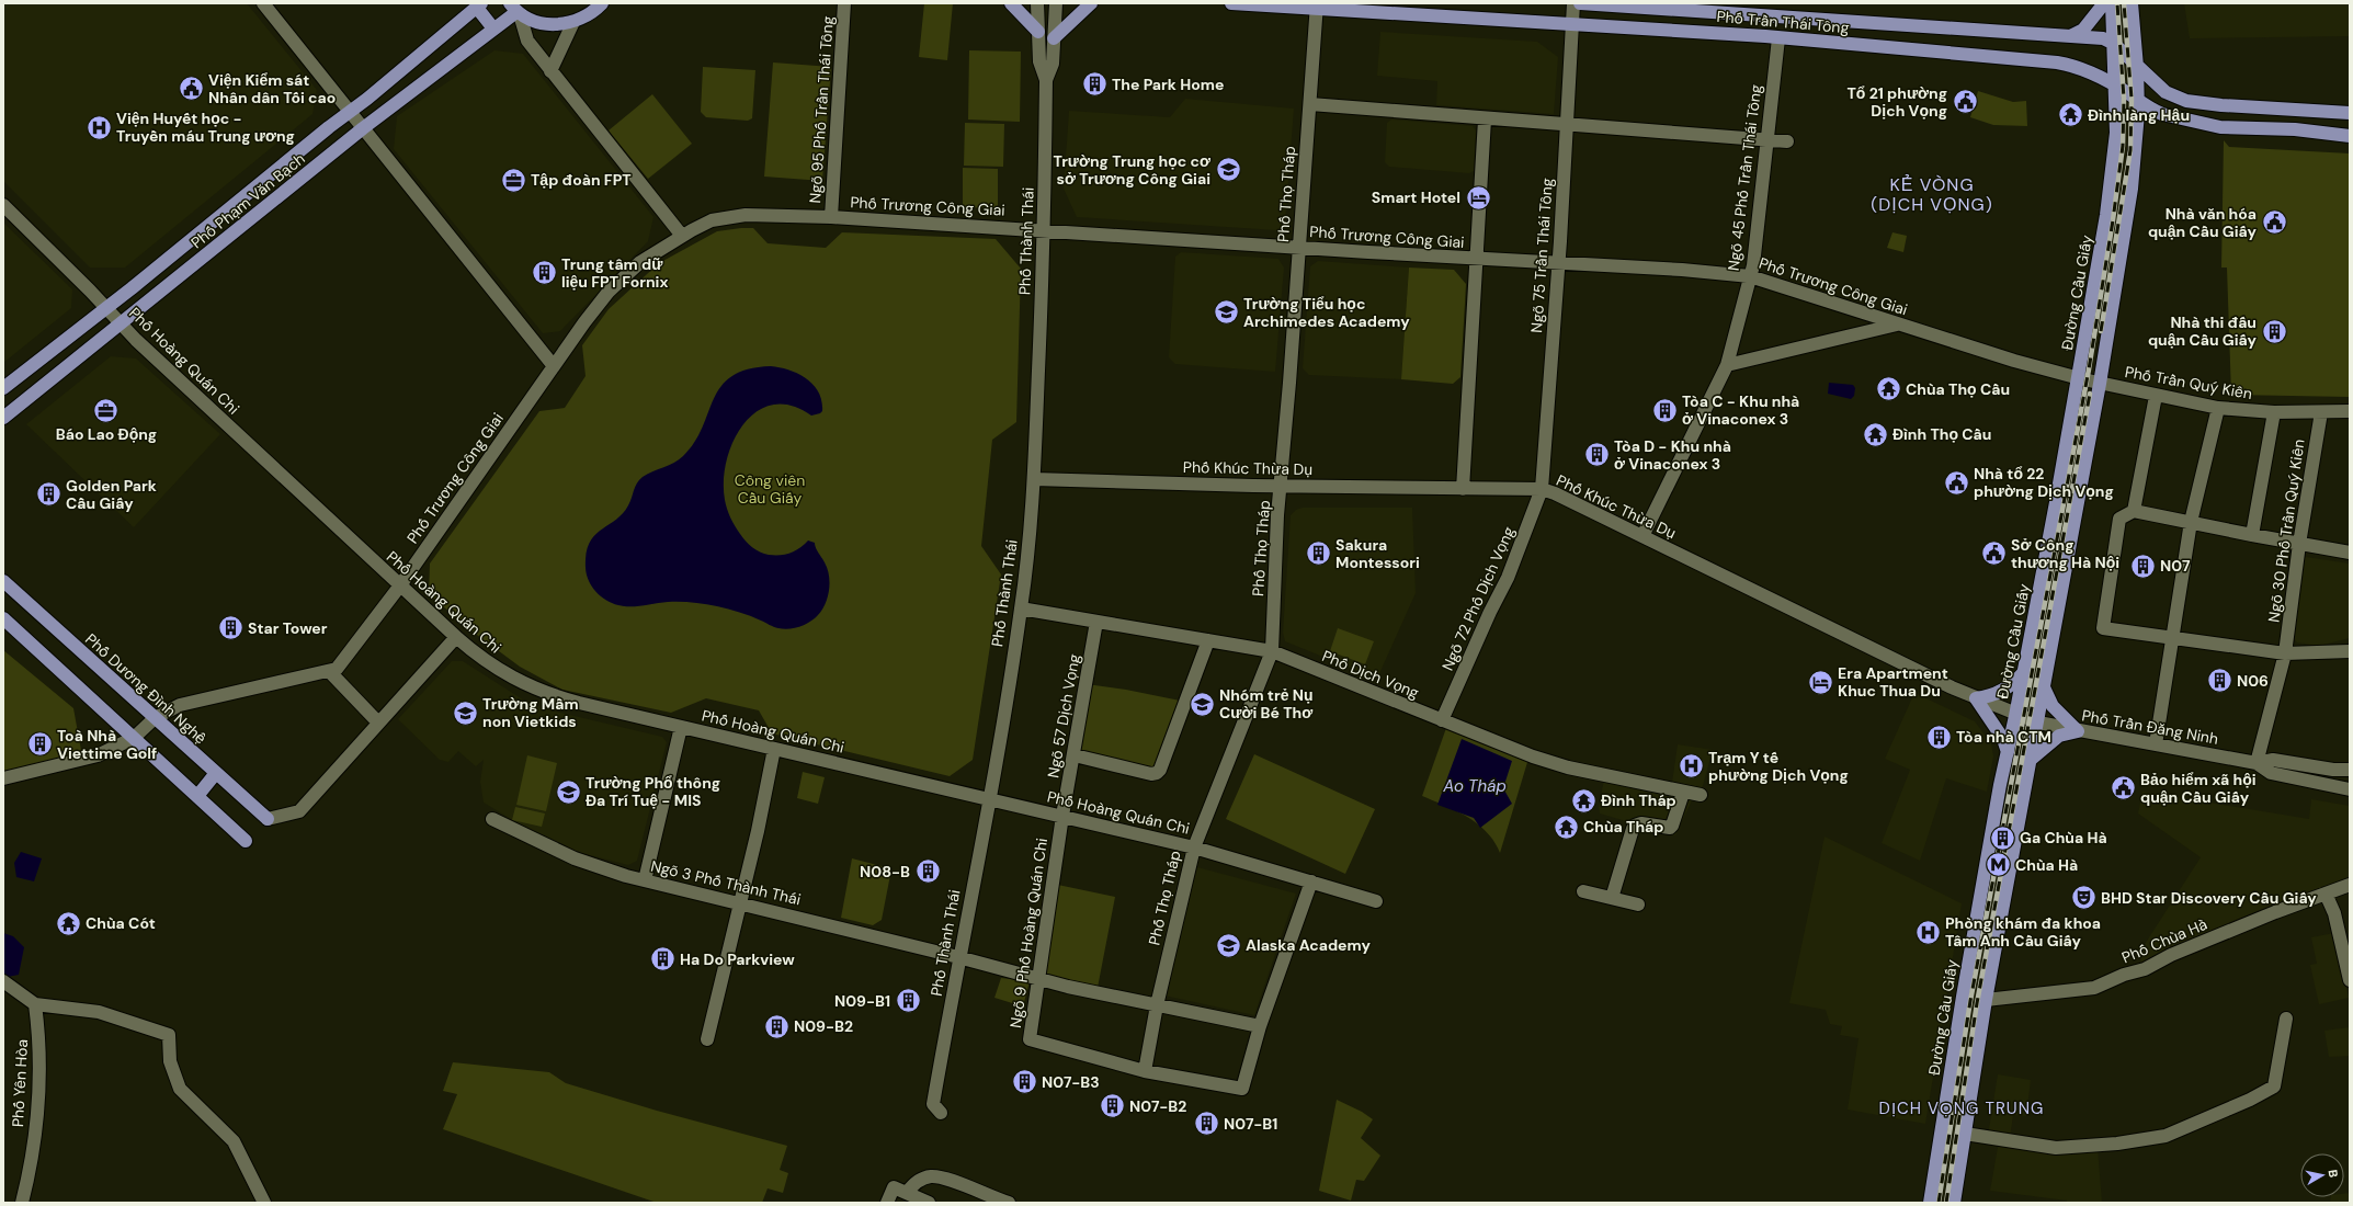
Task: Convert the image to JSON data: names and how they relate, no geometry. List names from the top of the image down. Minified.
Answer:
{"streets":{"main road":["Phố Trần Thái Tông","Phố Phạm Văn Bạch","Đường Cầu Giấy","Phố Dương Đình Nghệ"],"street":["Ngõ 95 Phố Trần Thái Tông","Ngõ 45 Phố Trần Thái Tông","Phố Thọ Tháp","Phố Trương Công Giai","Phố Thành Thái","Ngõ 75 Trần Thái Tông","Phố Hoàng Quán Chi","Phố Trần Quý Kiên","Phố Khúc Thừa Dụ","Ngõ 30 Phố Trần Quý Kiên","Ngõ 72 Phố Dịch Vọng","Phố Dịch Vọng","Ngõ 57 Dịch Vọng","Phố Trần Đăng Ninh","Ngõ 3 Phố Thành Thái","Ngõ 9 Phố Hoàng Quán Chi","Phố Chùa Hà","Phố Yên Hòa"]},"crossings":[["Phố Trần Thái Tông","Ngõ 45 Phố Trần Thái Tông"],["Phố Trần Thái Tông","Phố Thọ Tháp"],["Phố Trần Thái Tông","Ngõ 75 Trần Thái Tông"],["Phố Trần Thái Tông","Đường Cầu Giấy"],["Ngõ 95 Phố Trần Thái Tông","Phố Trương Công Giai"],["Ngõ 45 Phố Trần Thái Tông","Phố Trương Công Giai"],["Ngõ 45 Phố Trần Thái Tông","Phố Khúc Thừa Dụ"],["Phố Thọ Tháp","Phố Trương Công Giai"],["Phố Thọ Tháp","Phố Hoàng Quán Chi"],["Phố Thọ Tháp","Phố Khúc Thừa Dụ"],["Phố Thọ Tháp","Phố Dịch Vọng"],["Phố Thọ Tháp","Ngõ 3 Phố Thành Thái"],["Phố Thọ Tháp","Ngõ 9 Phố Hoàng Quán Chi"],["Phố Phạm Văn Bạch","Phố Hoàng Quán Chi"],["Phố Trương Công Giai","Phố Thành Thái"],["Phố Trương Công Giai","Ngõ 75 Trần Thái Tông"],["Phố Trương Công Giai","Đường Cầu Giấy"],["Phố Trương Công Giai","Phố Hoàng Quán Chi"],["Phố Trương Công Giai","Phố Trần Quý Kiên"],["Phố Trương Công Giai","Phố Dương Đình Nghệ"],["Phố Thành Thái","Phố Hoàng Quán Chi"],["Phố Thành Thái","Phố Khúc Thừa Dụ"],["Phố Thành Thái","Phố Dịch Vọng"],["Phố Thành Thái","Ngõ 3 Phố Thành Thái"],["Ngõ 75 Trần Thái Tông","Phố Khúc Thừa Dụ"],["Ngõ 75 Trần Thái Tông","Ngõ 72 Phố Dịch Vọng"],["Đường Cầu Giấy","Phố Khúc Thừa Dụ"],["Đường Cầu Giấy","Phố Trần Đăng Ninh"],["Phố Hoàng Quán Chi","Ngõ 57 Dịch Vọng"],["Phố Hoàng Quán Chi","Ngõ 9 Phố Hoàng Quán Chi"],["Phố Trần Quý Kiên","Ngõ 30 Phố Trần Quý Kiên"],["Phố Khúc Thừa Dụ","Ngõ 72 Phố Dịch Vọng"],["Phố Khúc Thừa Dụ","Phố Trần Đăng Ninh"],["Ngõ 30 Phố Trần Quý Kiên","Phố Trần Đăng Ninh"],["Ngõ 72 Phố Dịch Vọng","Phố Dịch Vọng"],["Phố Dịch Vọng","Ngõ 57 Dịch Vọng"],["Ngõ 57 Dịch Vọng","Ngõ 9 Phố Hoàng Quán Chi"],["Ngõ 3 Phố Thành Thái","Ngõ 9 Phố Hoàng Quán Chi"]],"districts":["KẺ VÒNG (DỊCH VỌNG)","DỊCH VỌNG TRUNG"],"water":["Ao Tháp"],"parks":["Công viên Cầu Giấy"],"places":{"building":["The Park Home","Trung tâm dữ liệu FPT Fornix","Nhà thi đấu quận Cầu Giấy","Tòa C - Khu nhà ở Vinaconex 3","Tòa D - Khu nhà ở Vinaconex 3","Golden Park Cầu Giấy","Sakura Montessori","N07","Star Tower","N06","Tòa nhà CTM","Toà Nhà Viettime Golf","Ga Chùa Hà","N08-B","Ha Do Parkview","N09-B1","N09-B2","N07-B3","N07-B2","N07-B1"],"public building":["Viện Kiểm sát Nhân dân Tối cao","Tổ 21 phường Dịch Vọng","Nhà văn hóa quận Cầu Giấy","Nhà tổ 22 phường Dịch Vọng","Sở Công thương Hà Nội","Bảo hiểm xã hội quận Cầu Giấy"],"temple":["Đình làng Hậu","Chùa Thọ Cầu","Đình Thọ Cầu","Đình Tháp","Chùa Tháp","Chùa Cót"],"hospital":["Viện Huyết học - Truyền máu Trung ương","Trạm Y tế phường Dịch Vọng","Phòng khám đa khoa Tâm Anh Cầu Giấy"],"school or university":["Trường Trung học cơ sở Trương Công Giai","Trường Tiểu học Archimedes Academy","Nhóm trẻ Nụ Cười Bé Thơ","Trường Mầm non Vietkids","Trường Phổ thông Đa Trí Tuệ - MIS","Alaska Academy"],"office":["Tập đoàn FPT","Báo Lao Động"],"hotel":["Smart Hotel","Era Apartment Khuc Thua Du"],"metro station":["Chùa Hà"],"theatre":["BHD Star Discovery Cầu Giấy"]},"north":"right"}
